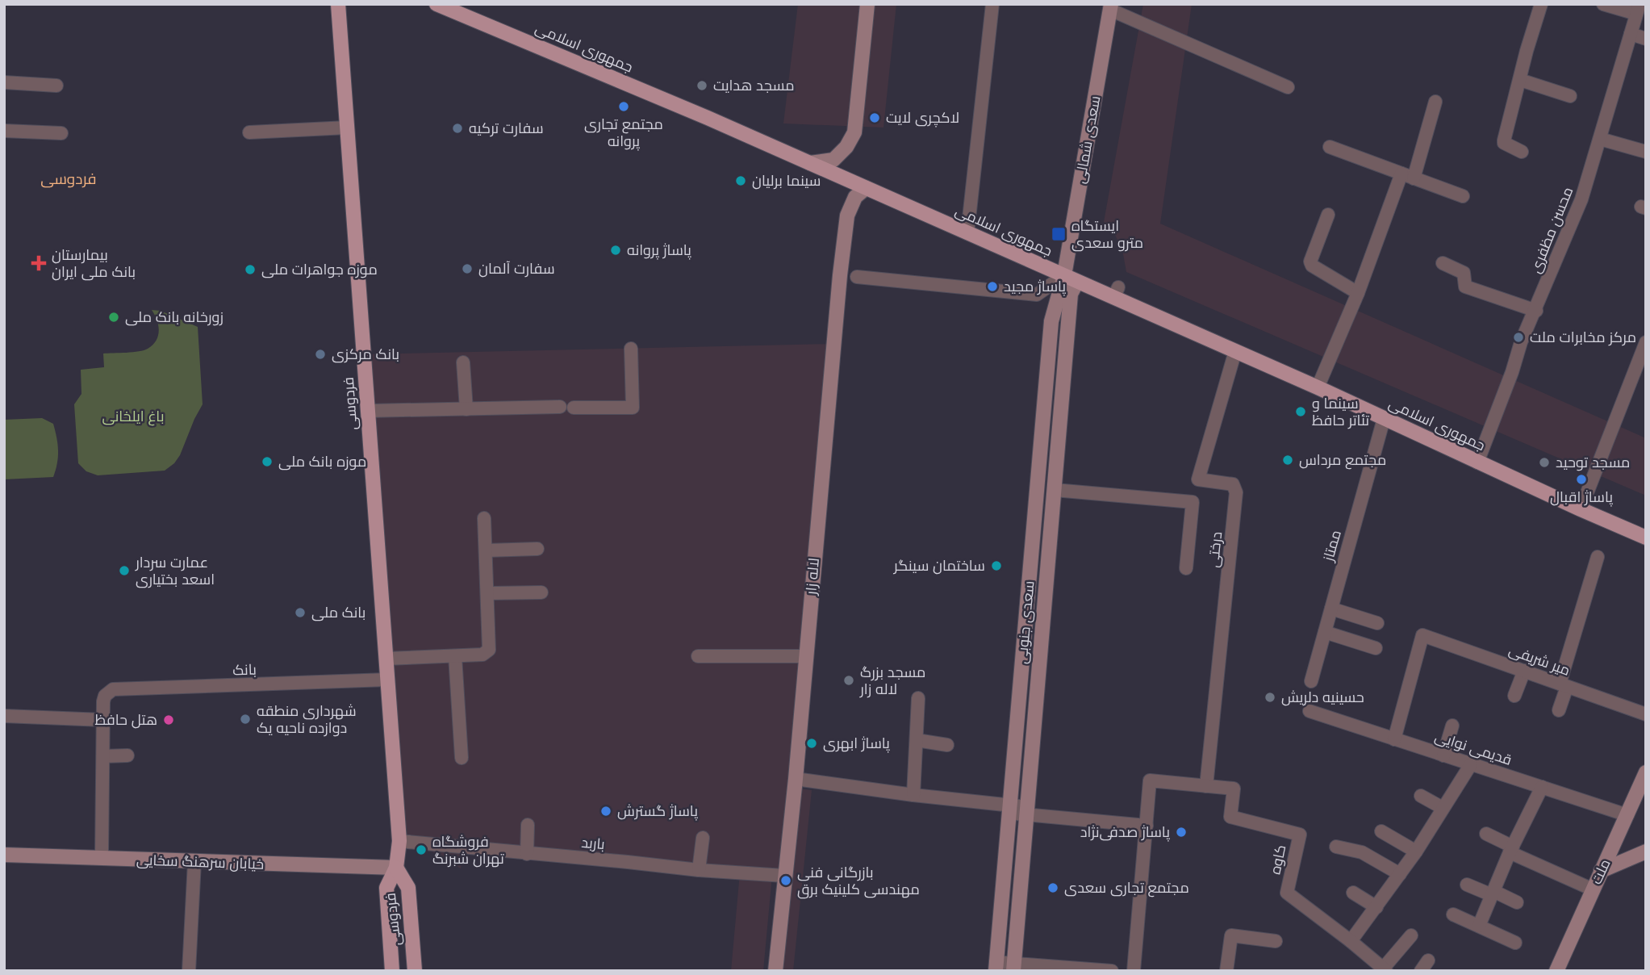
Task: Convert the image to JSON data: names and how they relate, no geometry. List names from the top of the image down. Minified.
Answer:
{"streets":{"main road":["جمهوری اسلامی","سعدی شمالی","فردوسی","لاله زار","سعدی جنوبی","خیابان سرهنگ سخایی","ملت"],"street":["محسن مظفری","ممتاز","درختی","میر شریفی","بانک","قدیمی نوایی","باربد","کاوه"]},"crossings":[["جمهوری اسلامی","سعدی شمالی"],["جمهوری اسلامی","محسن مظفری"],["جمهوری اسلامی","ممتاز"],["جمهوری اسلامی","درختی"],["جمهوری اسلامی","لاله زار"],["جمهوری اسلامی","سعدی جنوبی"],["سعدی شمالی","سعدی جنوبی"],["فردوسی","بانک"],["فردوسی","باربد"],["فردوسی","خیابان سرهنگ سخایی"],["درختی","کاوه"],["لاله زار","باربد"],["میر شریفی","قدیمی نوایی"],["قدیمی نوایی","ملت"]],"districts":["فردوسی"],"parks":["باغ ایلخانی"],"places":{"other":["مسجد هدایت","مجتمع تجاری پروانه","لاکچری لایت","سفارت ترکیه","سینما برلیان","پاساژ پروانه","سفارت آلمان","موزه جواهرات ملی","پاساژ مجید","زورخانه بانک ملی","مرکز مخابرات ملت","بانک مرکزی","سینما و تئاتر حافظ","مجتمع مرداس","موزه بانک ملی","مسجد توحید","پاساژ اقبال","ساختمان سینگر","عمارت سردار اسعد بختیاری","بانک ملی","مسجد بزرگ لاله زار","حسینیه دلریش","شهرداری منطقه دوازده ناحیه یک","هتل حافظ","پاساژ ابهری","پاساژ گسترش","پاساژ صدفی‌نژاد","فروشگاه تهران شبرنگ","بازرگانی فنی مهندسی کلینیک برق","مجتمع تجاری سعدی"],"transit":["ایستگاه مترو سعدی"],"health":["بیمارستان بانک ملی ایران"]}}
